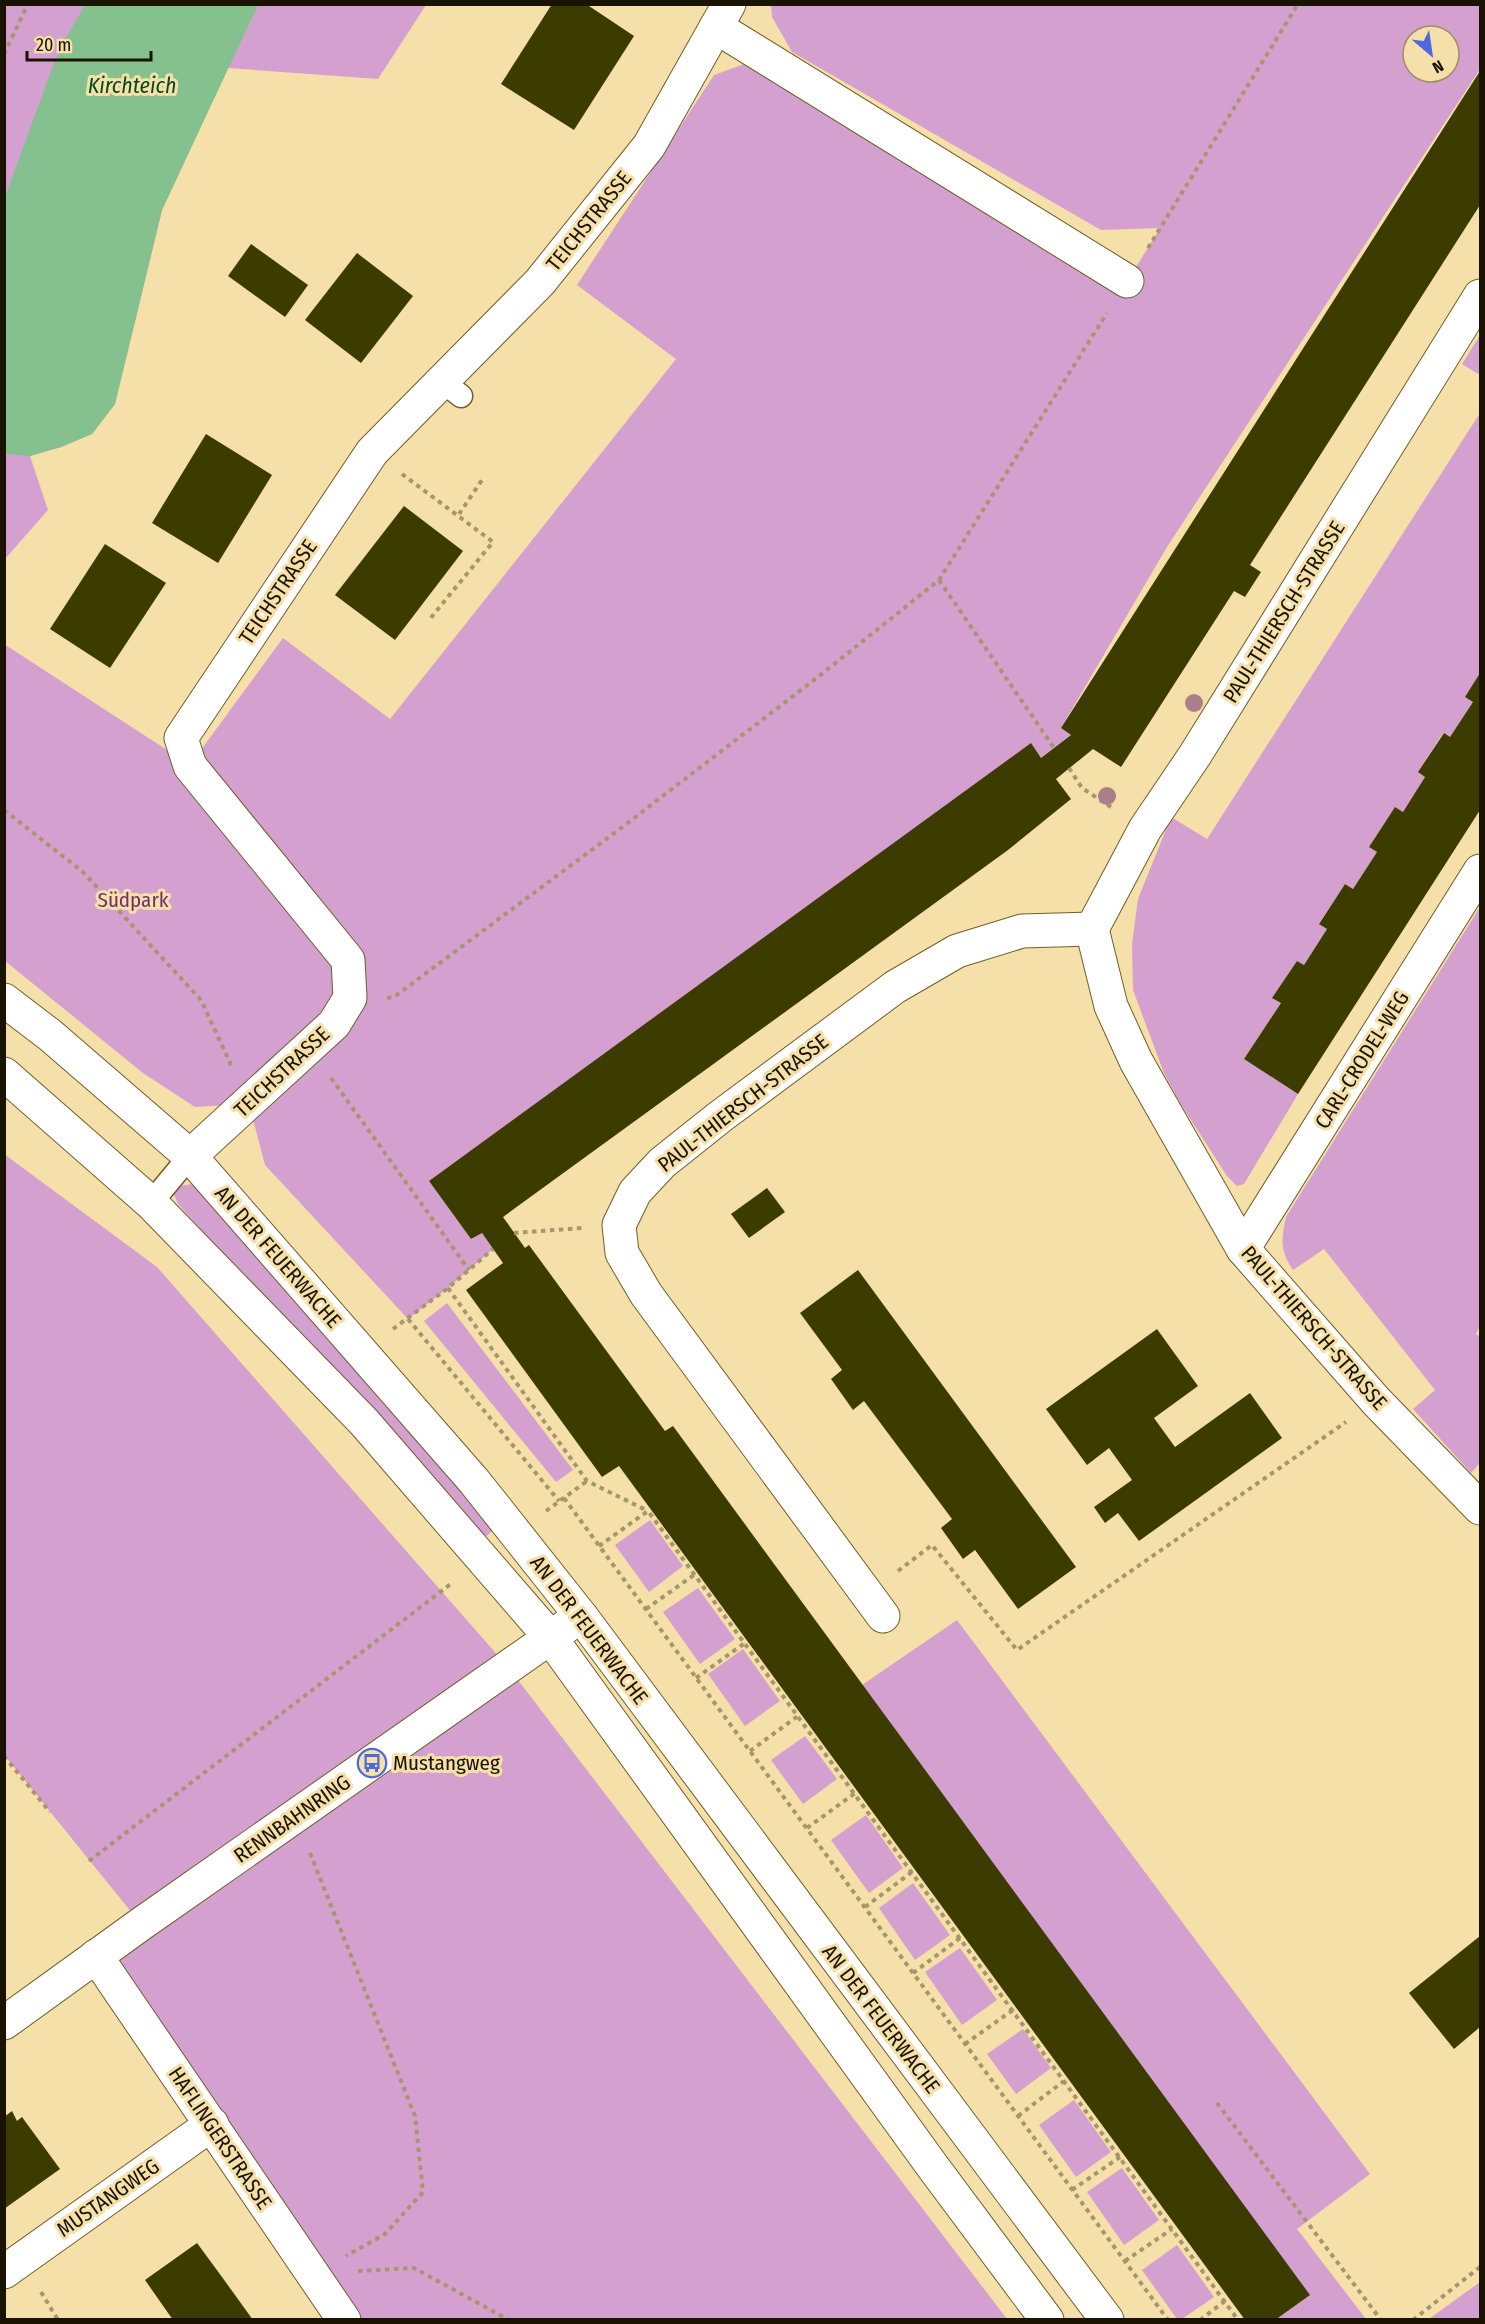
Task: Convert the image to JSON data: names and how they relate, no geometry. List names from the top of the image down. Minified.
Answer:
{"streets":{"street":["TEICHSTRASSE","PAUL-THIERSCH-STRASSE","CARL-CRODEL-WEG","AN DER FEUERWACHE","RENNBAHNRING","HAFLINGERSTRASSE","MUSTANGWEG"]},"crossings":[["TEICHSTRASSE","AN DER FEUERWACHE"],["PAUL-THIERSCH-STRASSE","CARL-CRODEL-WEG"],["AN DER FEUERWACHE","RENNBAHNRING"],["RENNBAHNRING","HAFLINGERSTRASSE"],["HAFLINGERSTRASSE","MUSTANGWEG"]],"water":["Kirchteich"],"parks":["Südpark"],"places":{"bus stop":["Mustangweg"]},"scale_bar":"20 m","north":"bottom right"}
